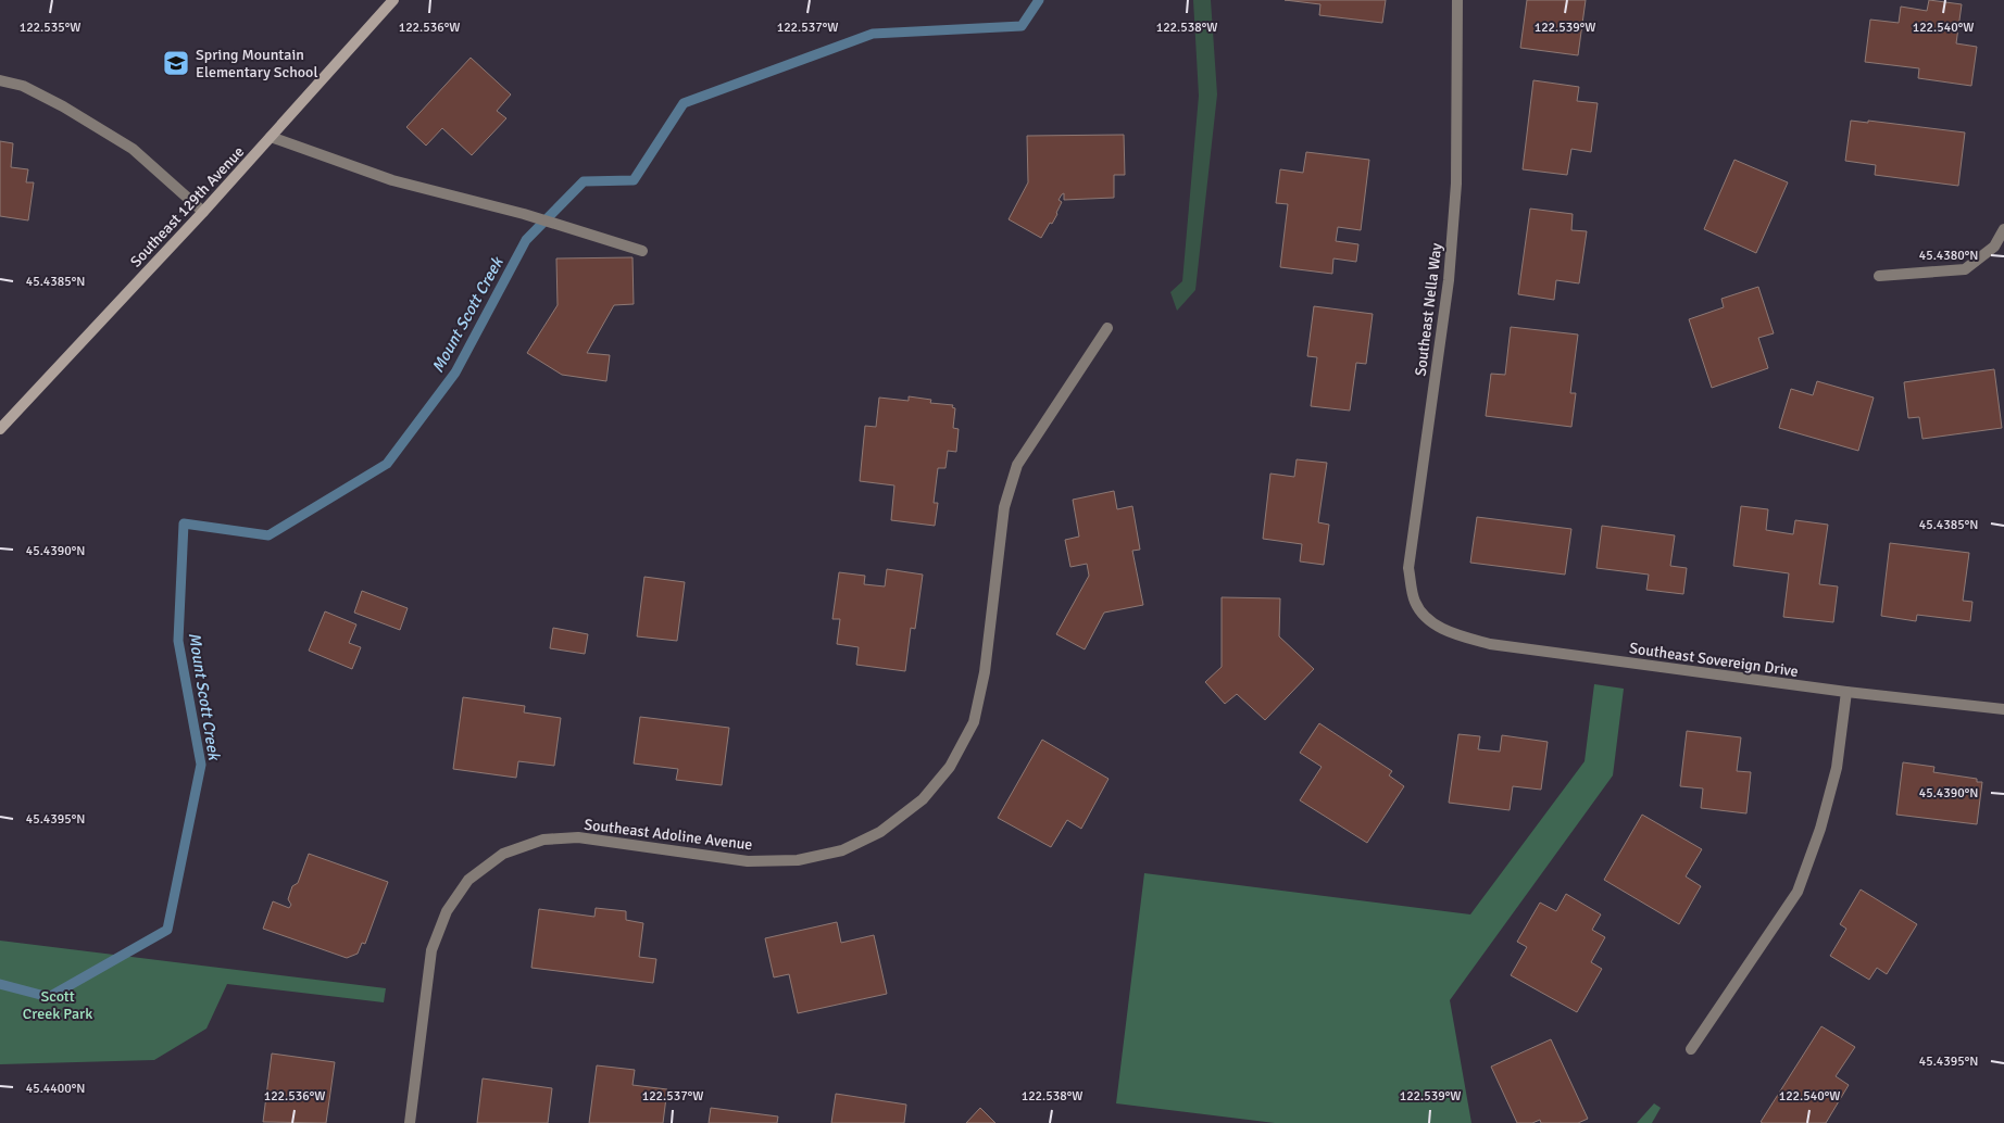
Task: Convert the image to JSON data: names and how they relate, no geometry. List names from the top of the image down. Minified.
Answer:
{"streets":{"main road":["Southeast 129th Avenue"],"street":["Southeast Nella Way","Southeast Sovereign Drive","Southeast Adoline Avenue"]},"crossings":[["Southeast Nella Way","Southeast Sovereign Drive"]],"water":["Mount Scott Creek"],"parks":["Scott Creek Park"],"places":{"school or university":["Spring Mountain Elementary School"]},"coordinates":["122.535°W","122.536°W","122.537°W","122.538°W","122.539°W","122.540°W","45.4380°N","45.4385°N","45.4390°N","45.4395°N","45.4400°N"]}
